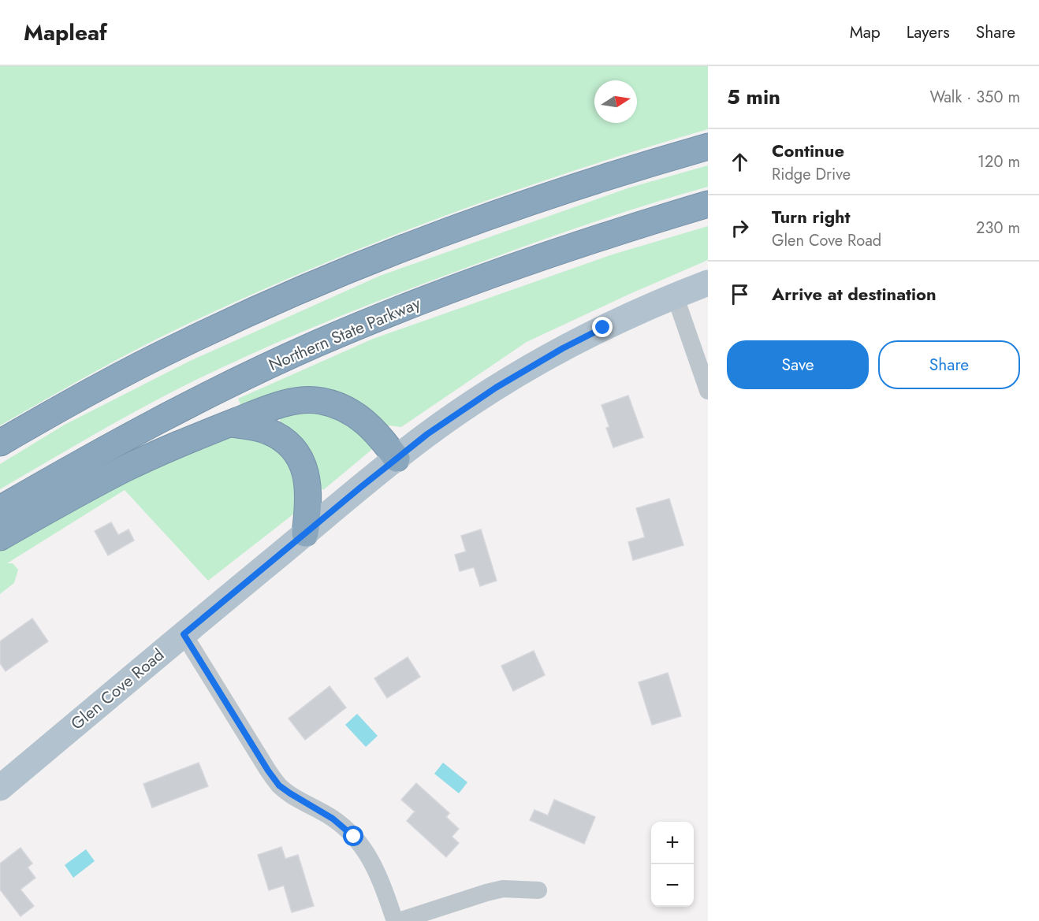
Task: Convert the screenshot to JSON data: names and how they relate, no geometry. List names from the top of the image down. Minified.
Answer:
{"streets":{"highway":["Northern State Parkway"],"main road":["Glen Cove Road"]},"north":"right","page":{"header":"Mapleaf","nav":["Map","Layers","Share"],"heading":["5 min","Walk · 350 m"],"list":[["Continue","Ridge Drive","120 m"],["Turn right","Glen Cove Road","230 m"],"Arrive at destination"],"buttons":["Save","Share"],"map_buttons":["+","−"]}}
